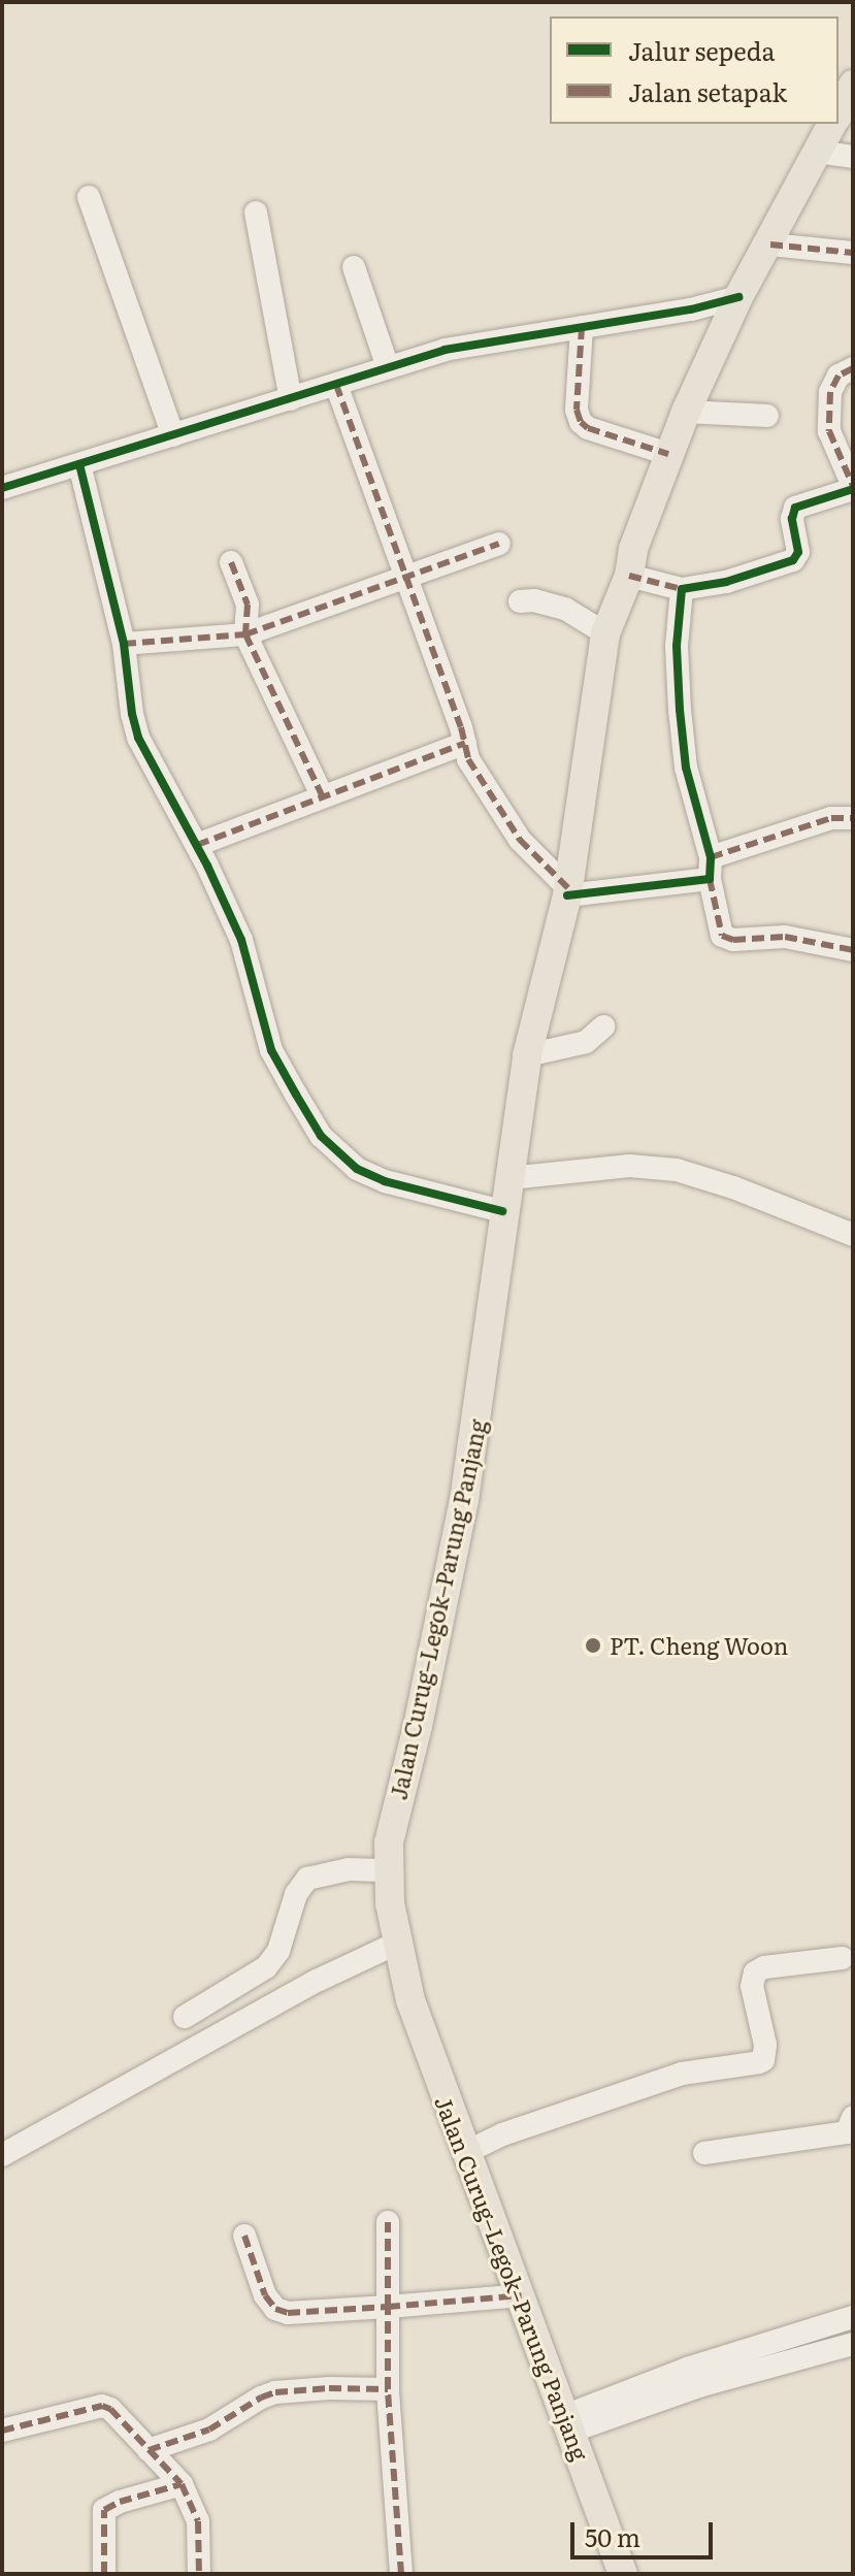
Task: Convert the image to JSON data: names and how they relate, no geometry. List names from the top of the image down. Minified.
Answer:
{"streets":{"main road":["Jalan Curug–Legok–Parung Panjang"]},"places":["PT. Cheng Woon"],"legend":["Jalur sepeda","Jalan setapak"],"scale_bar":"50 m"}
